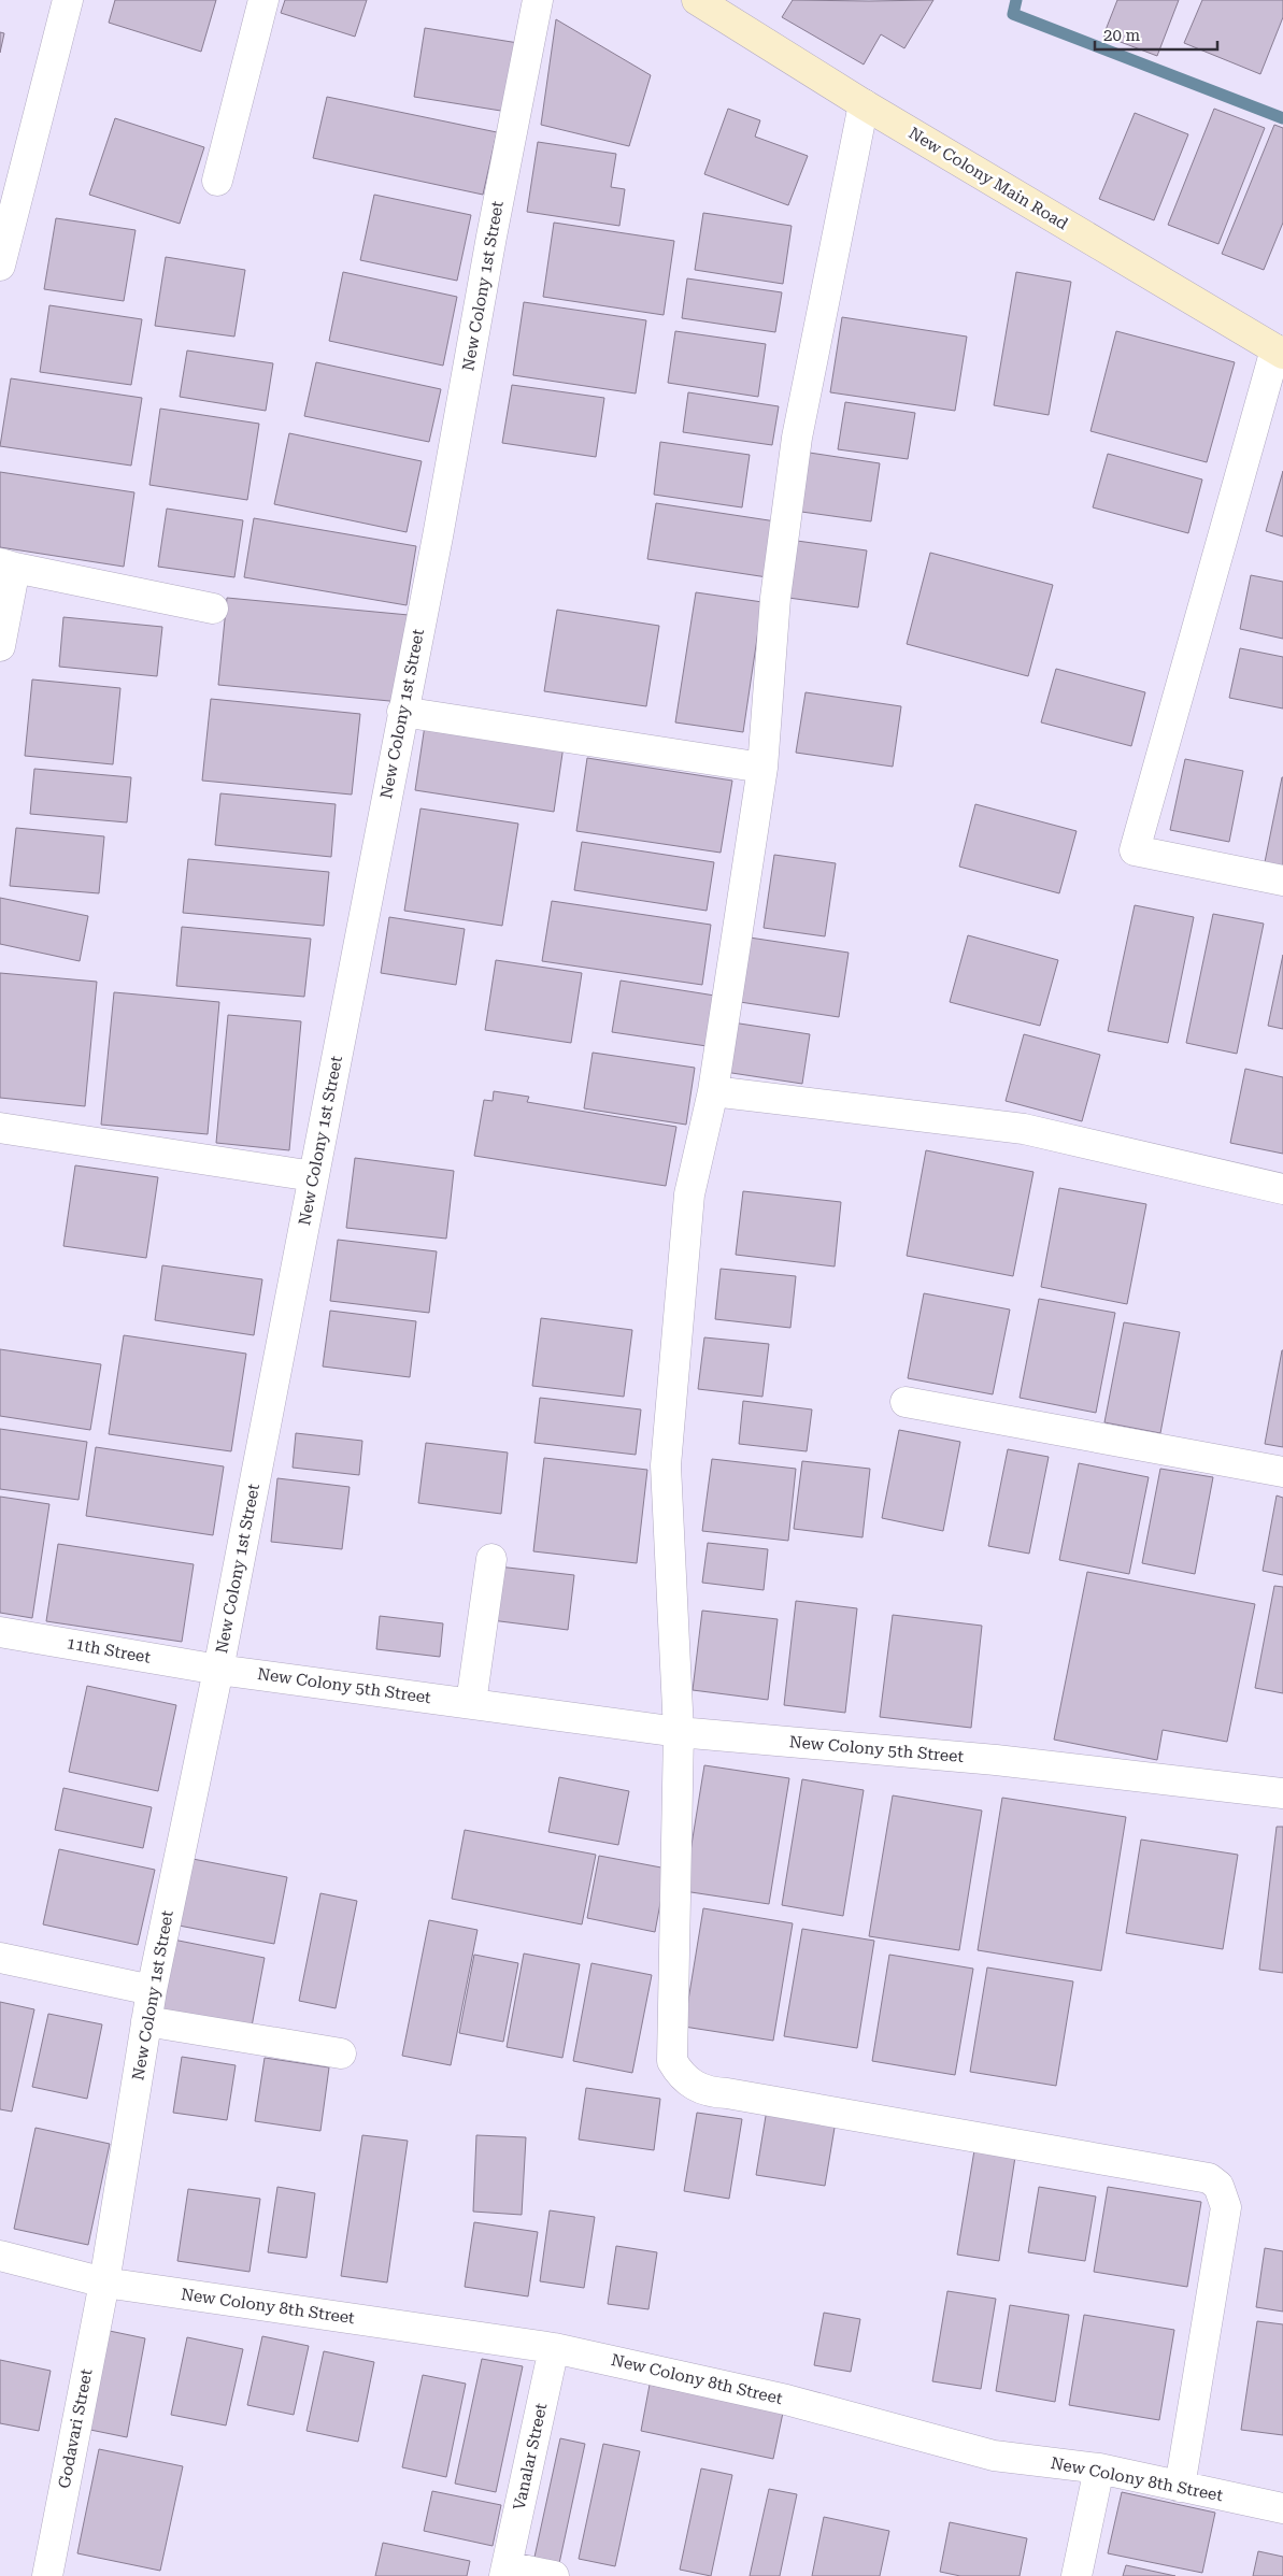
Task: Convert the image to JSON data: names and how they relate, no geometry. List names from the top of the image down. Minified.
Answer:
{"streets":{"street":["New Colony Main Road","New Colony 1st Street","11th Street","New Colony 5th Street","New Colony 8th Street","Godavari Street","Vanalar Street"]},"crossings":[["New Colony 1st Street","11th Street"],["New Colony 1st Street","New Colony 5th Street"],["New Colony 1st Street","New Colony 8th Street"],["New Colony 1st Street","Godavari Street"],["11th Street","New Colony 5th Street"],["New Colony 8th Street","Godavari Street"],["New Colony 8th Street","Vanalar Street"]],"scale_bar":"20 m"}
